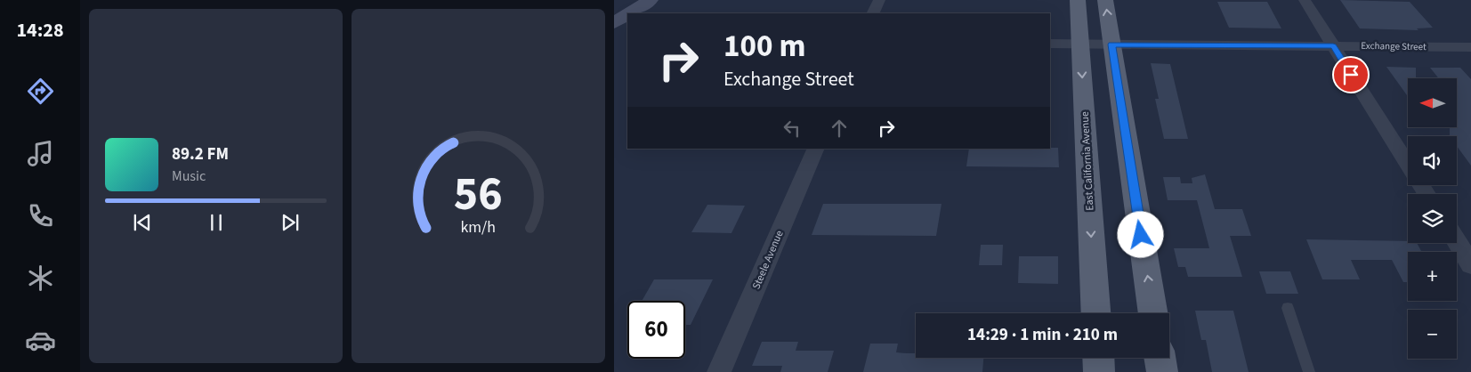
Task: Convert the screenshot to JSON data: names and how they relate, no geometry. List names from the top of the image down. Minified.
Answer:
{"streets":{"main road":["East California Avenue"],"street":["Exchange Street","Steele Avenue"]},"crossings":[["Exchange Street","East California Avenue"]],"north":"left","page":{"tabs":"14:28","turn":["100 m","Exchange Street"],"map_buttons":["+","−"],"song":["89.2 FM","Music"],"limit":"60","trip":"14:29 · 1 min · 210 m","gauge":["56","km/h"]}}
